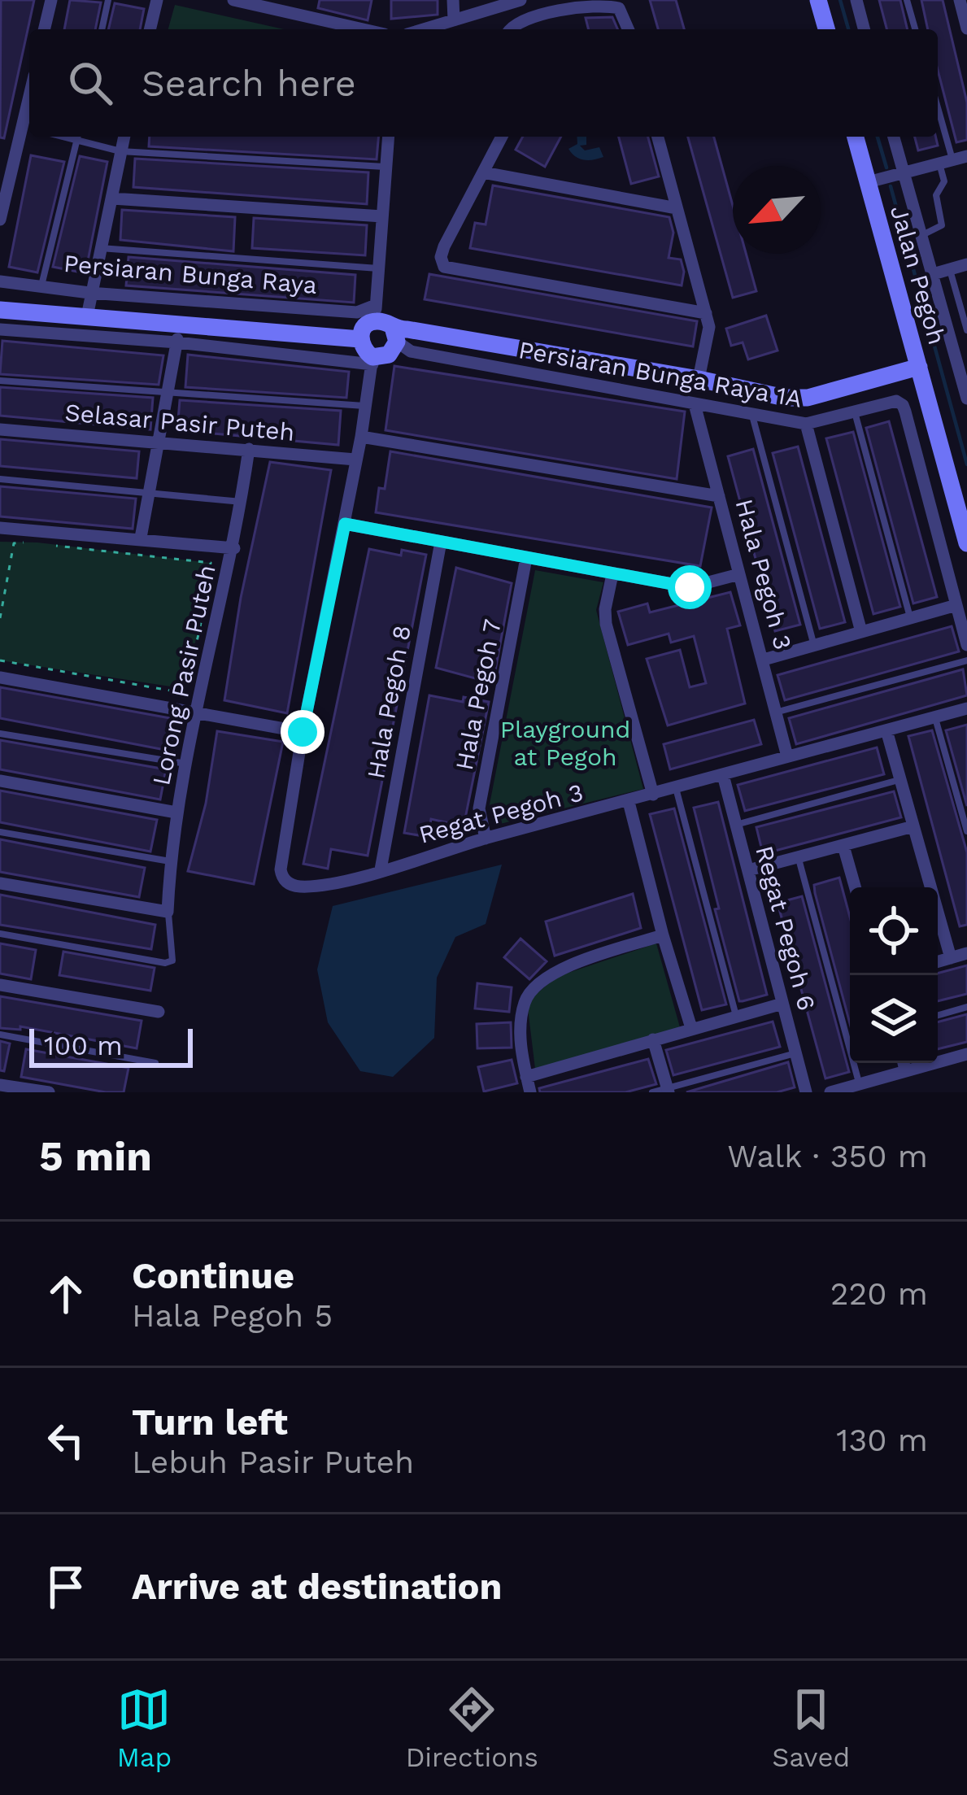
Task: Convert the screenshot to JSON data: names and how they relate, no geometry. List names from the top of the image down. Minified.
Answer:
{"streets":{"street":["Persiaran Bunga Raya","Jalan Pegoh","Persiaran Bunga Raya 1A","Selasar Pasir Puteh","Hala Pegoh 3","Lorong Pasir Puteh","Hala Pegoh 7","Hala Pegoh 8","Regat Pegoh 3","Regat Pegoh 6"]},"crossings":[["Persiaran Bunga Raya 1A","Hala Pegoh 3"],["Selasar Pasir Puteh","Lorong Pasir Puteh"],["Hala Pegoh 3","Regat Pegoh 3"],["Hala Pegoh 7","Regat Pegoh 3"],["Hala Pegoh 8","Regat Pegoh 3"],["Regat Pegoh 3","Regat Pegoh 6"]],"parks":["Playground at Pegoh"],"scale_bar":"100 m","north":"bottom left","page":{"search":"Search here","scale":"100 m","heading":["5 min","Walk · 350 m"],"list":[["Continue","Hala Pegoh 5","220 m"],["Turn left","Lebuh Pasir Puteh","130 m"],"Arrive at destination"],"nav":["Map","Directions","Saved"]}}
